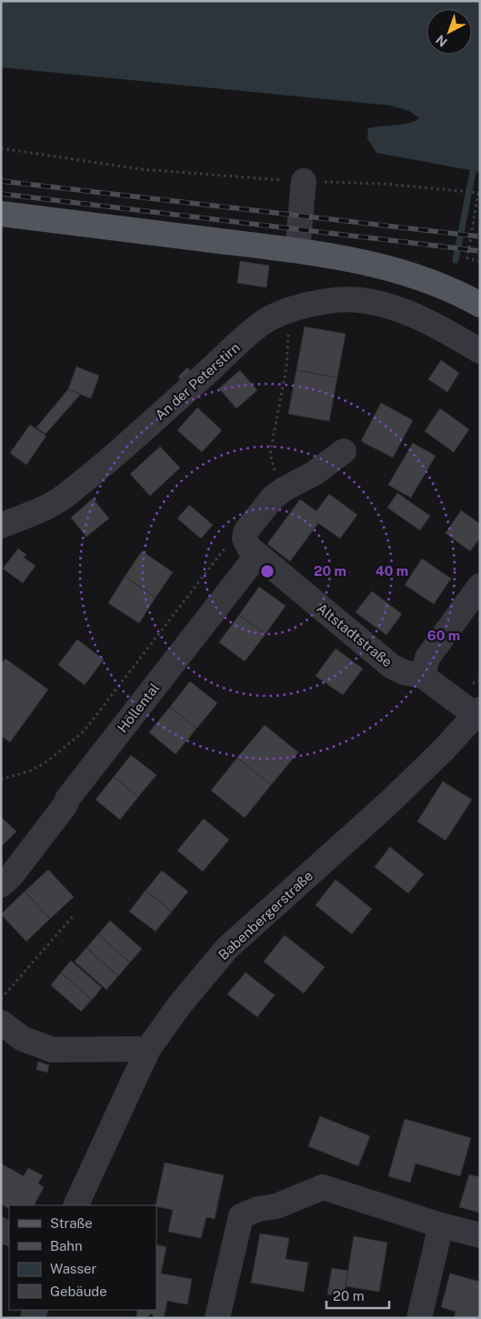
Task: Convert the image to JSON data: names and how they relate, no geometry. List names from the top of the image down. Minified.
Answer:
{"streets":{"street":["An der Peterstirn","Altstadtstraße","Höllental","Babenbergerstraße"]},"crossings":[["Altstadtstraße","Höllental"],["Altstadtstraße","Babenbergerstraße"]],"legend":["Straße","Bahn","Wasser","Gebäude"],"scale_bar":"20 m","north":"bottom left","rings":["20 m","40 m","60 m"]}
